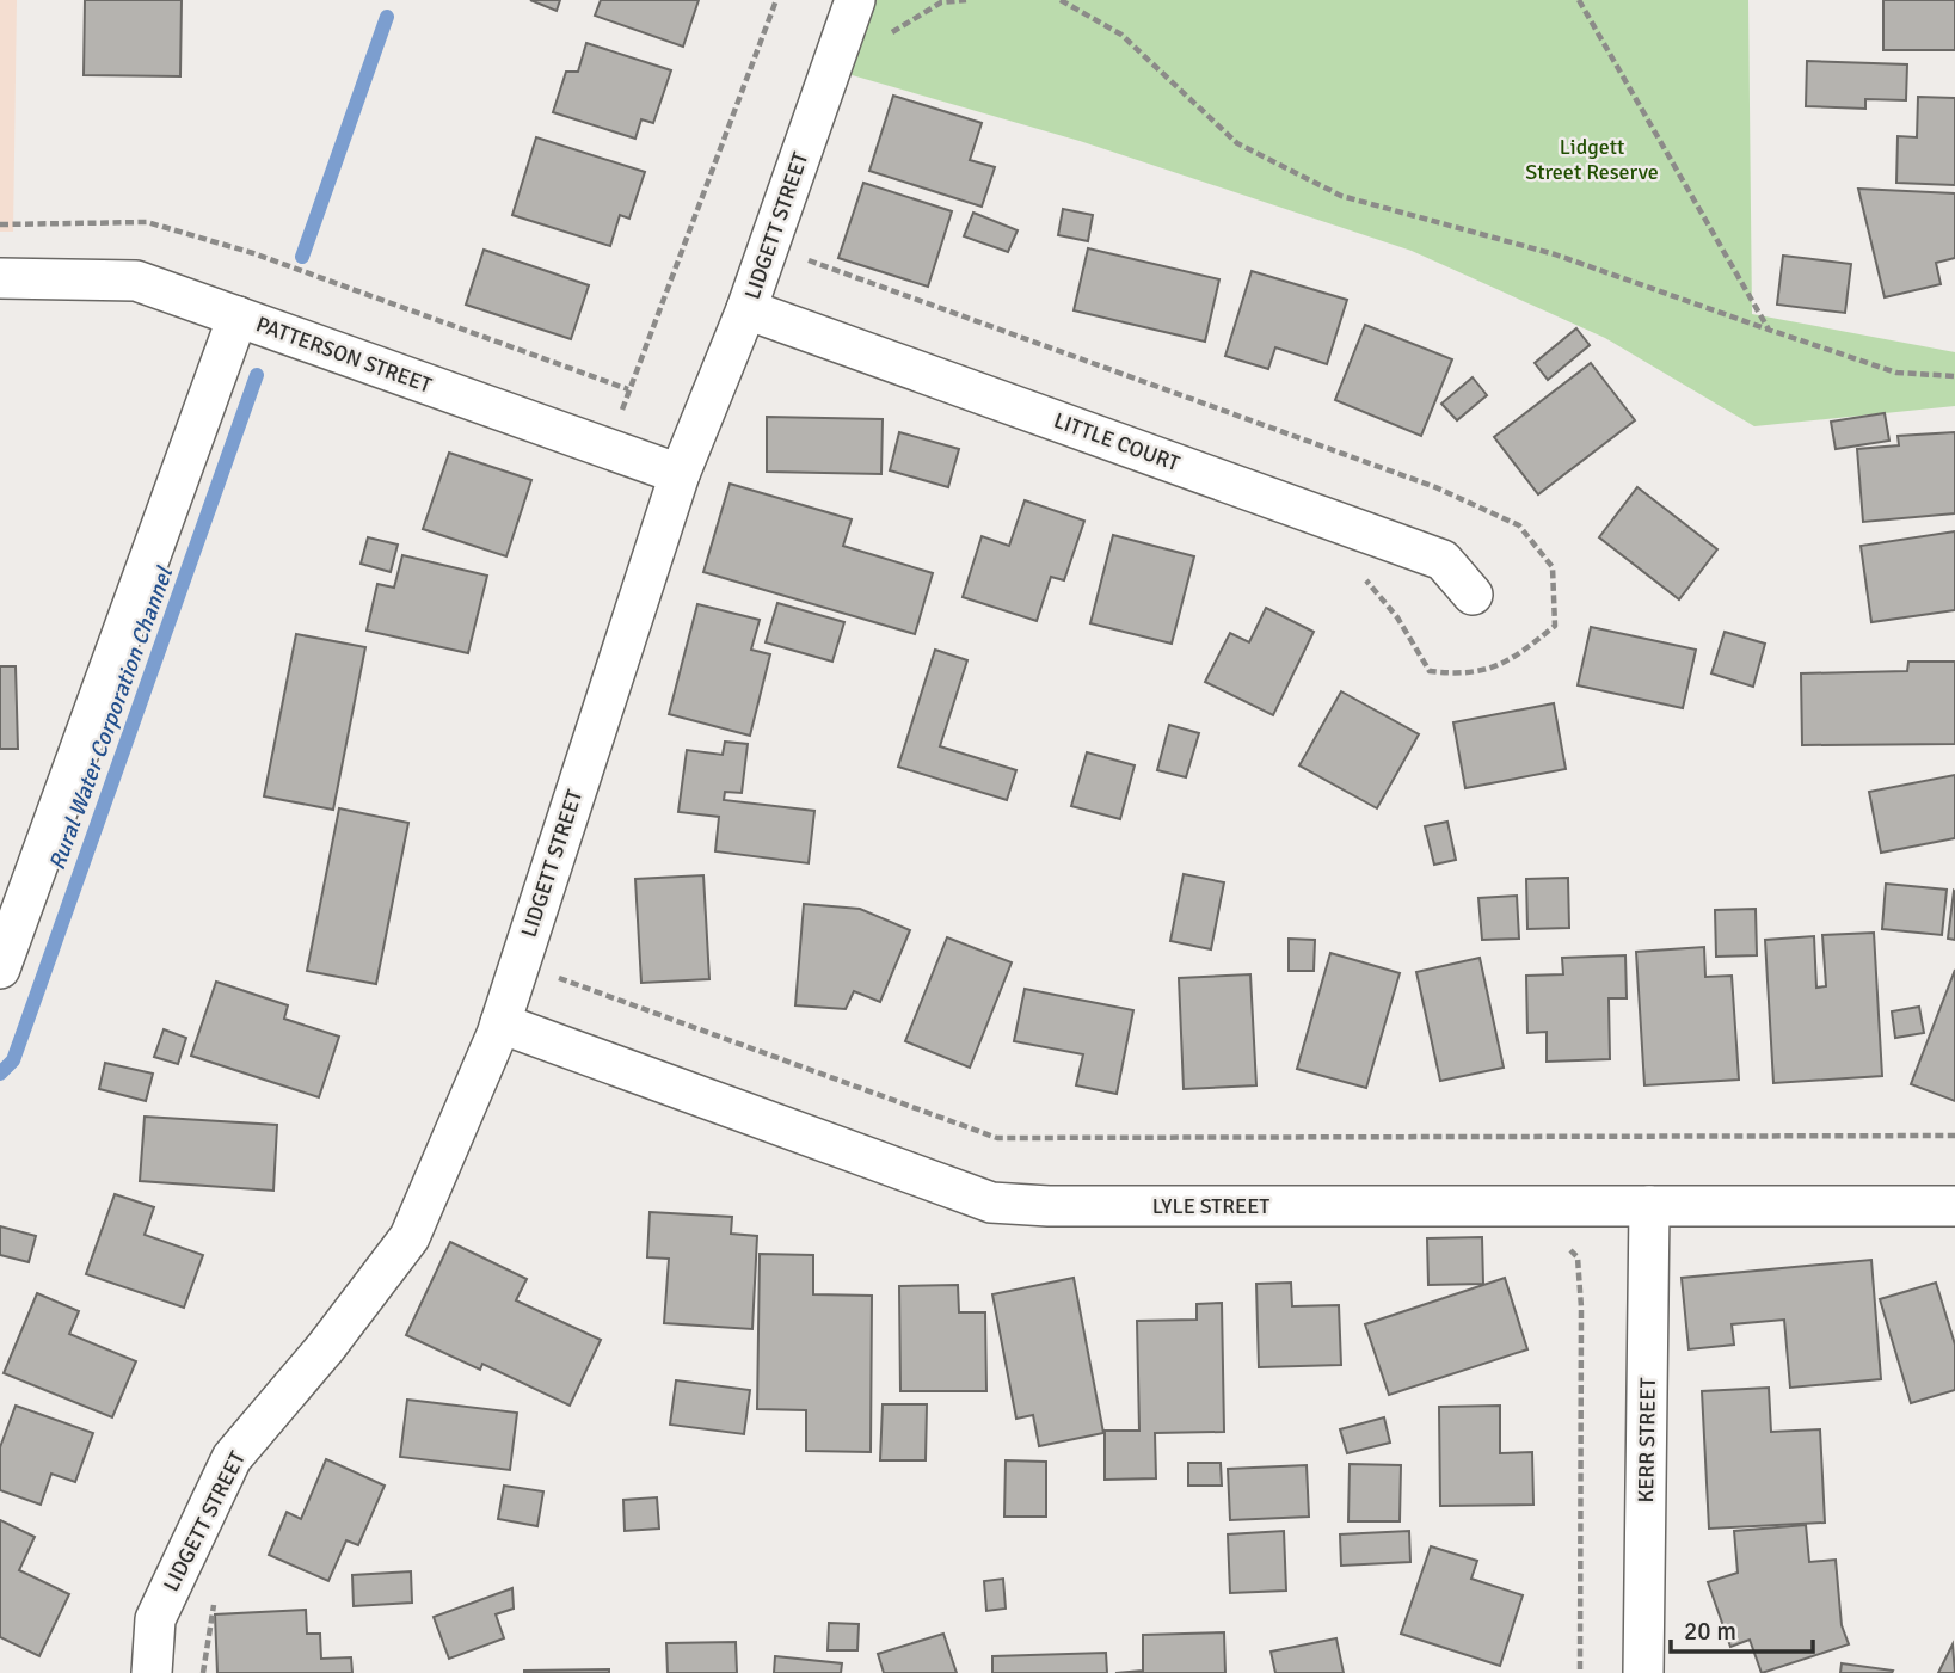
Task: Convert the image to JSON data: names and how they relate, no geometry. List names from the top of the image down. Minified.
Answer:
{"streets":{"street":["LIDGETT STREET","PATTERSON STREET","LITTLE COURT","LYLE STREET","KERR STREET"]},"crossings":[["LIDGETT STREET","PATTERSON STREET"],["LIDGETT STREET","LITTLE COURT"],["LIDGETT STREET","LYLE STREET"],["LYLE STREET","KERR STREET"]],"water":["Rural Water Corporation Channel"],"parks":["Lidgett Street Reserve"],"scale_bar":"20 m"}
